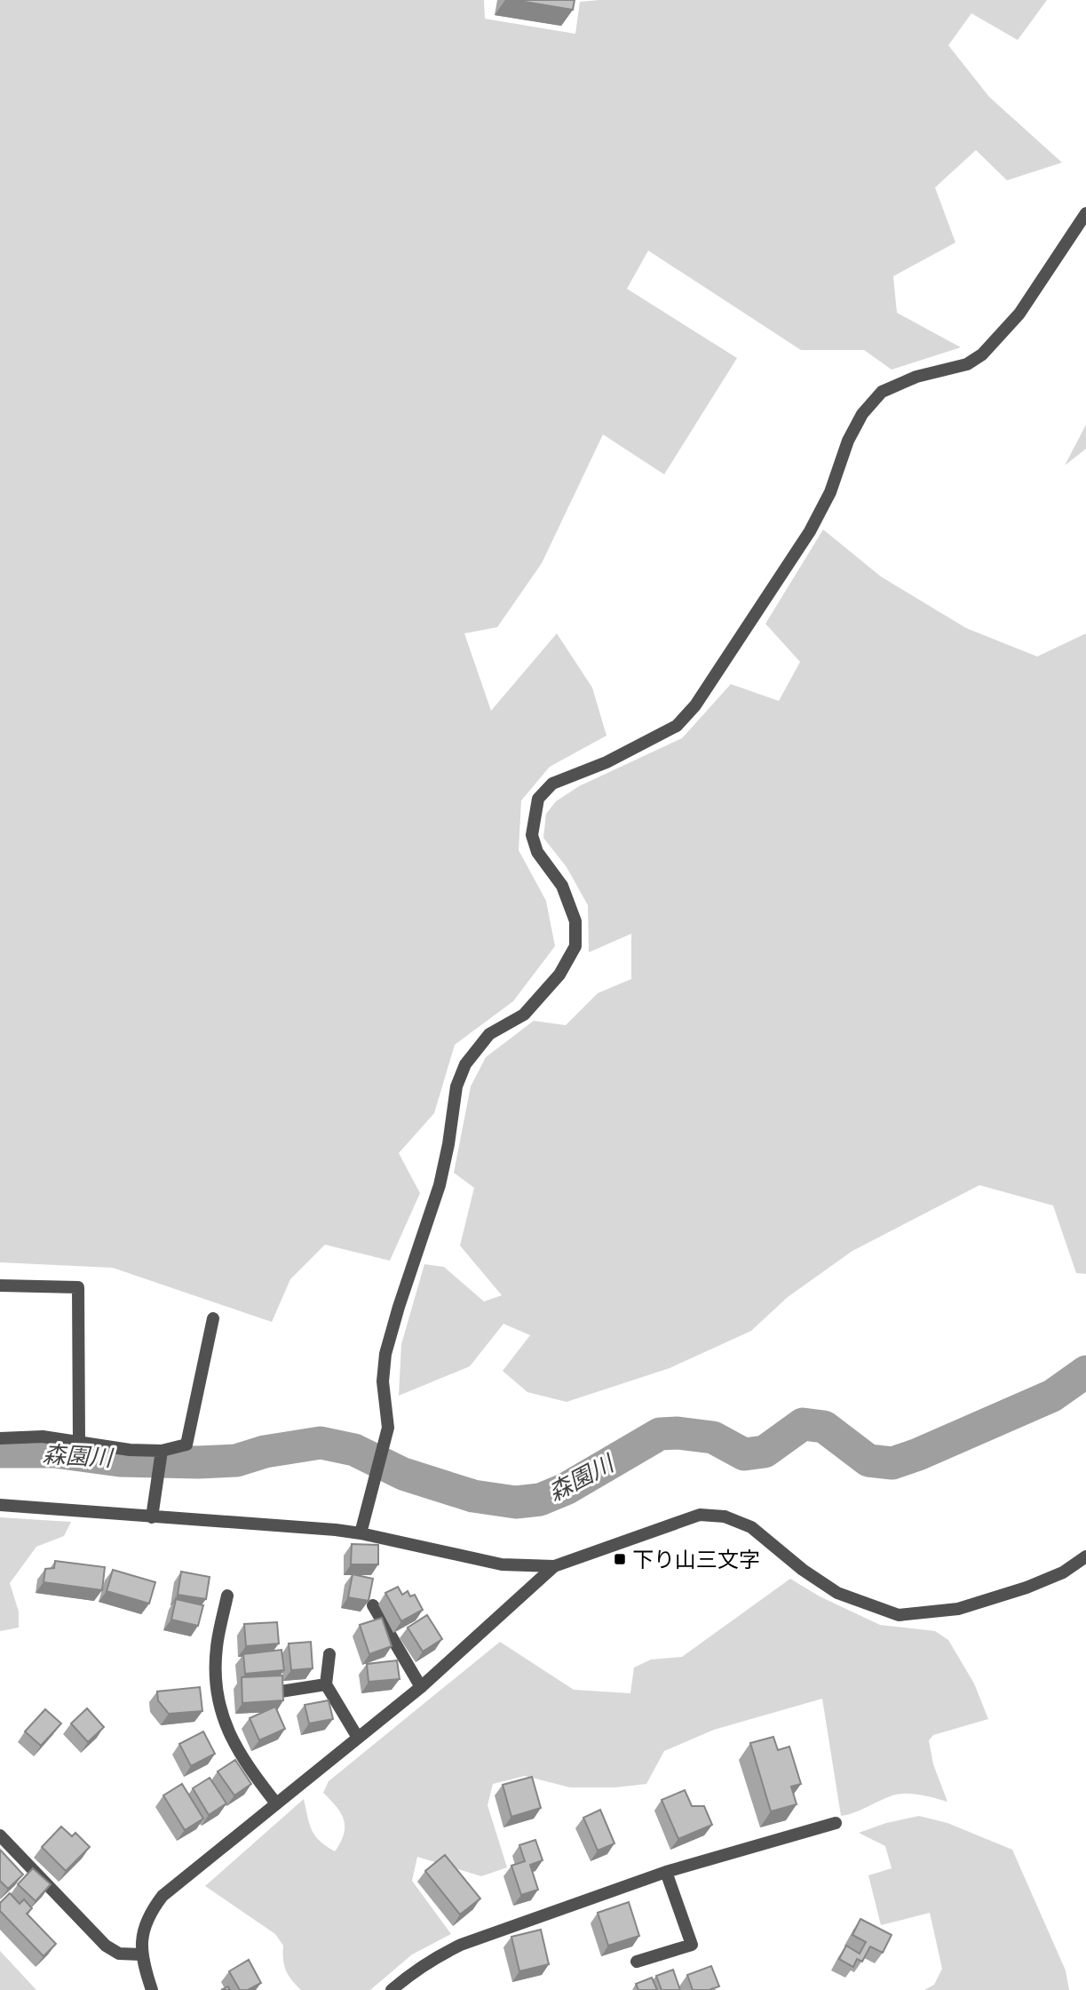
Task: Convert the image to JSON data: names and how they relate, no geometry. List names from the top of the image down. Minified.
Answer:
{"water":["森園川"],"places":{"transit":["下り山三文字"]}}
